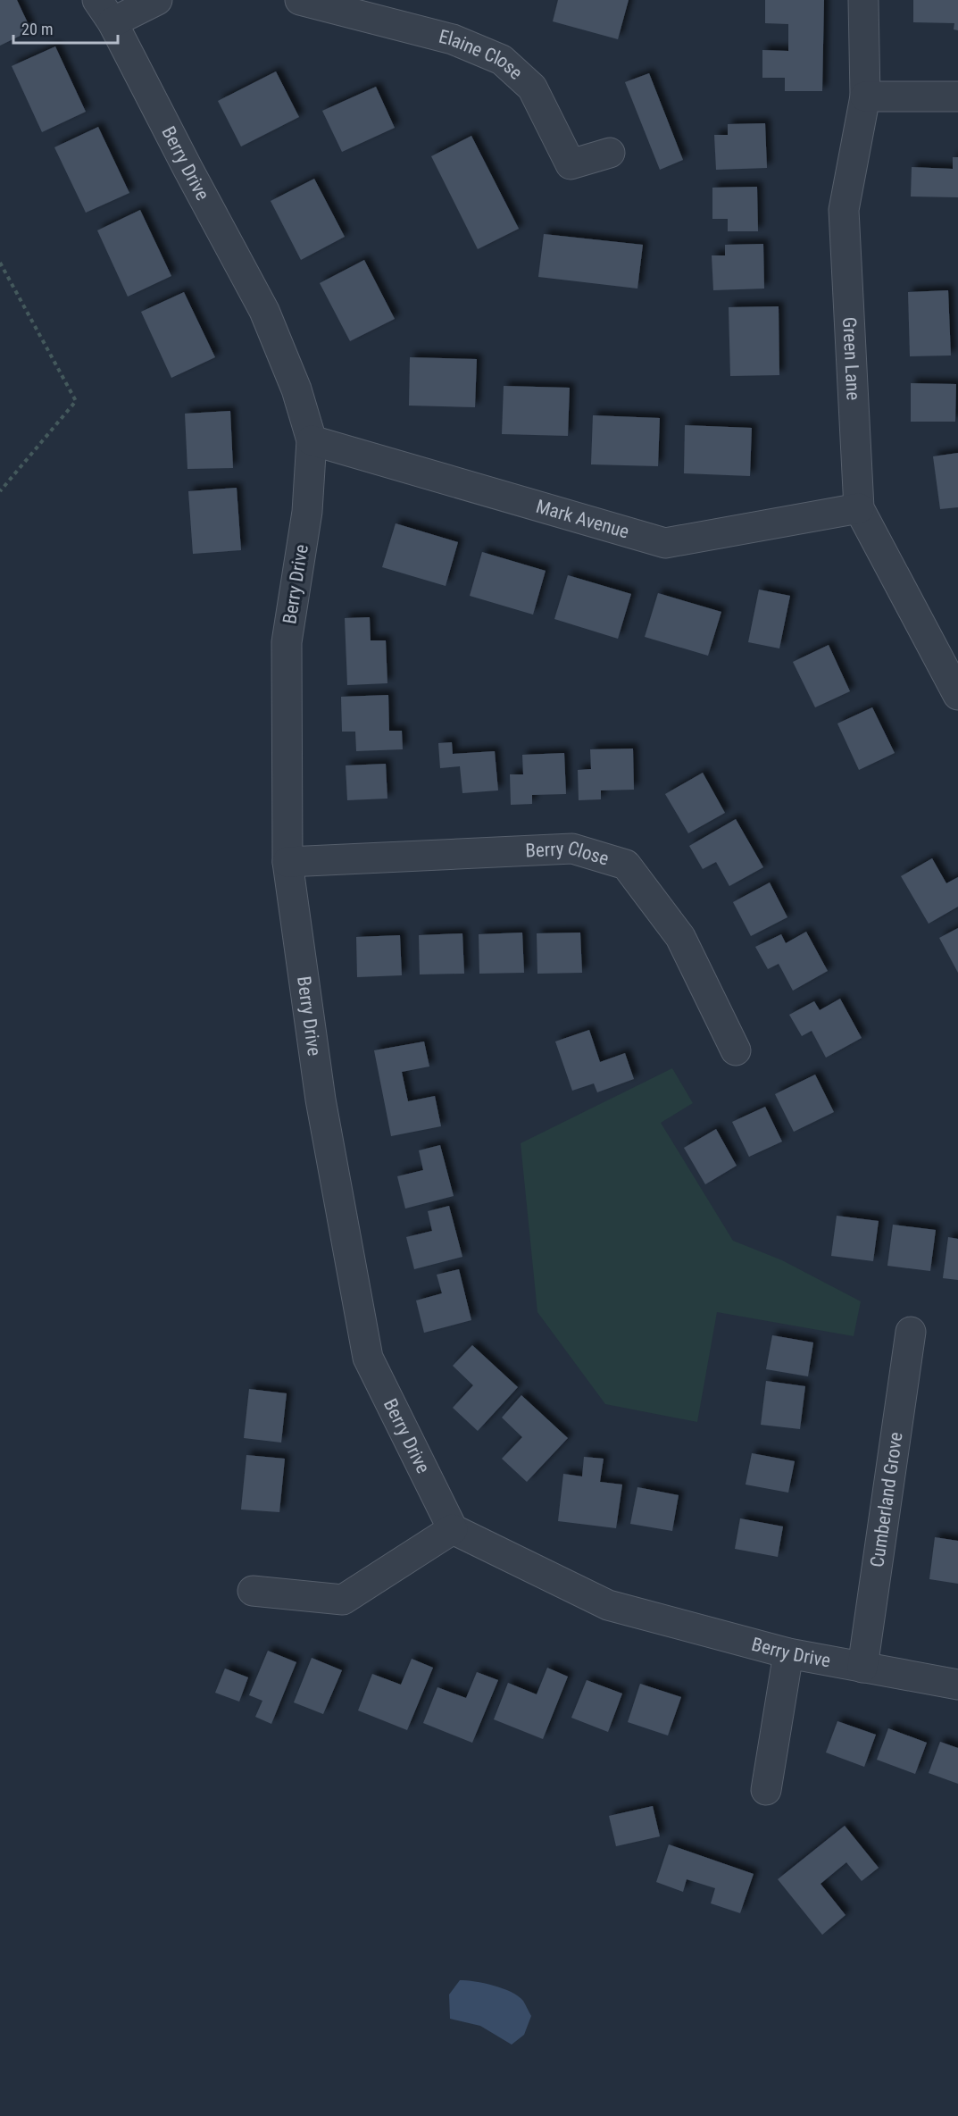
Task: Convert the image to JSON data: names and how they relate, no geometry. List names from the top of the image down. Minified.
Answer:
{"streets":{"street":["Elaine Close","Berry Drive","Green Lane","Mark Avenue","Berry Close","Cumberland Grove"]},"crossings":[["Berry Drive","Mark Avenue"],["Berry Drive","Berry Close"],["Berry Drive","Cumberland Grove"],["Green Lane","Mark Avenue"]],"scale_bar":"20 m"}
